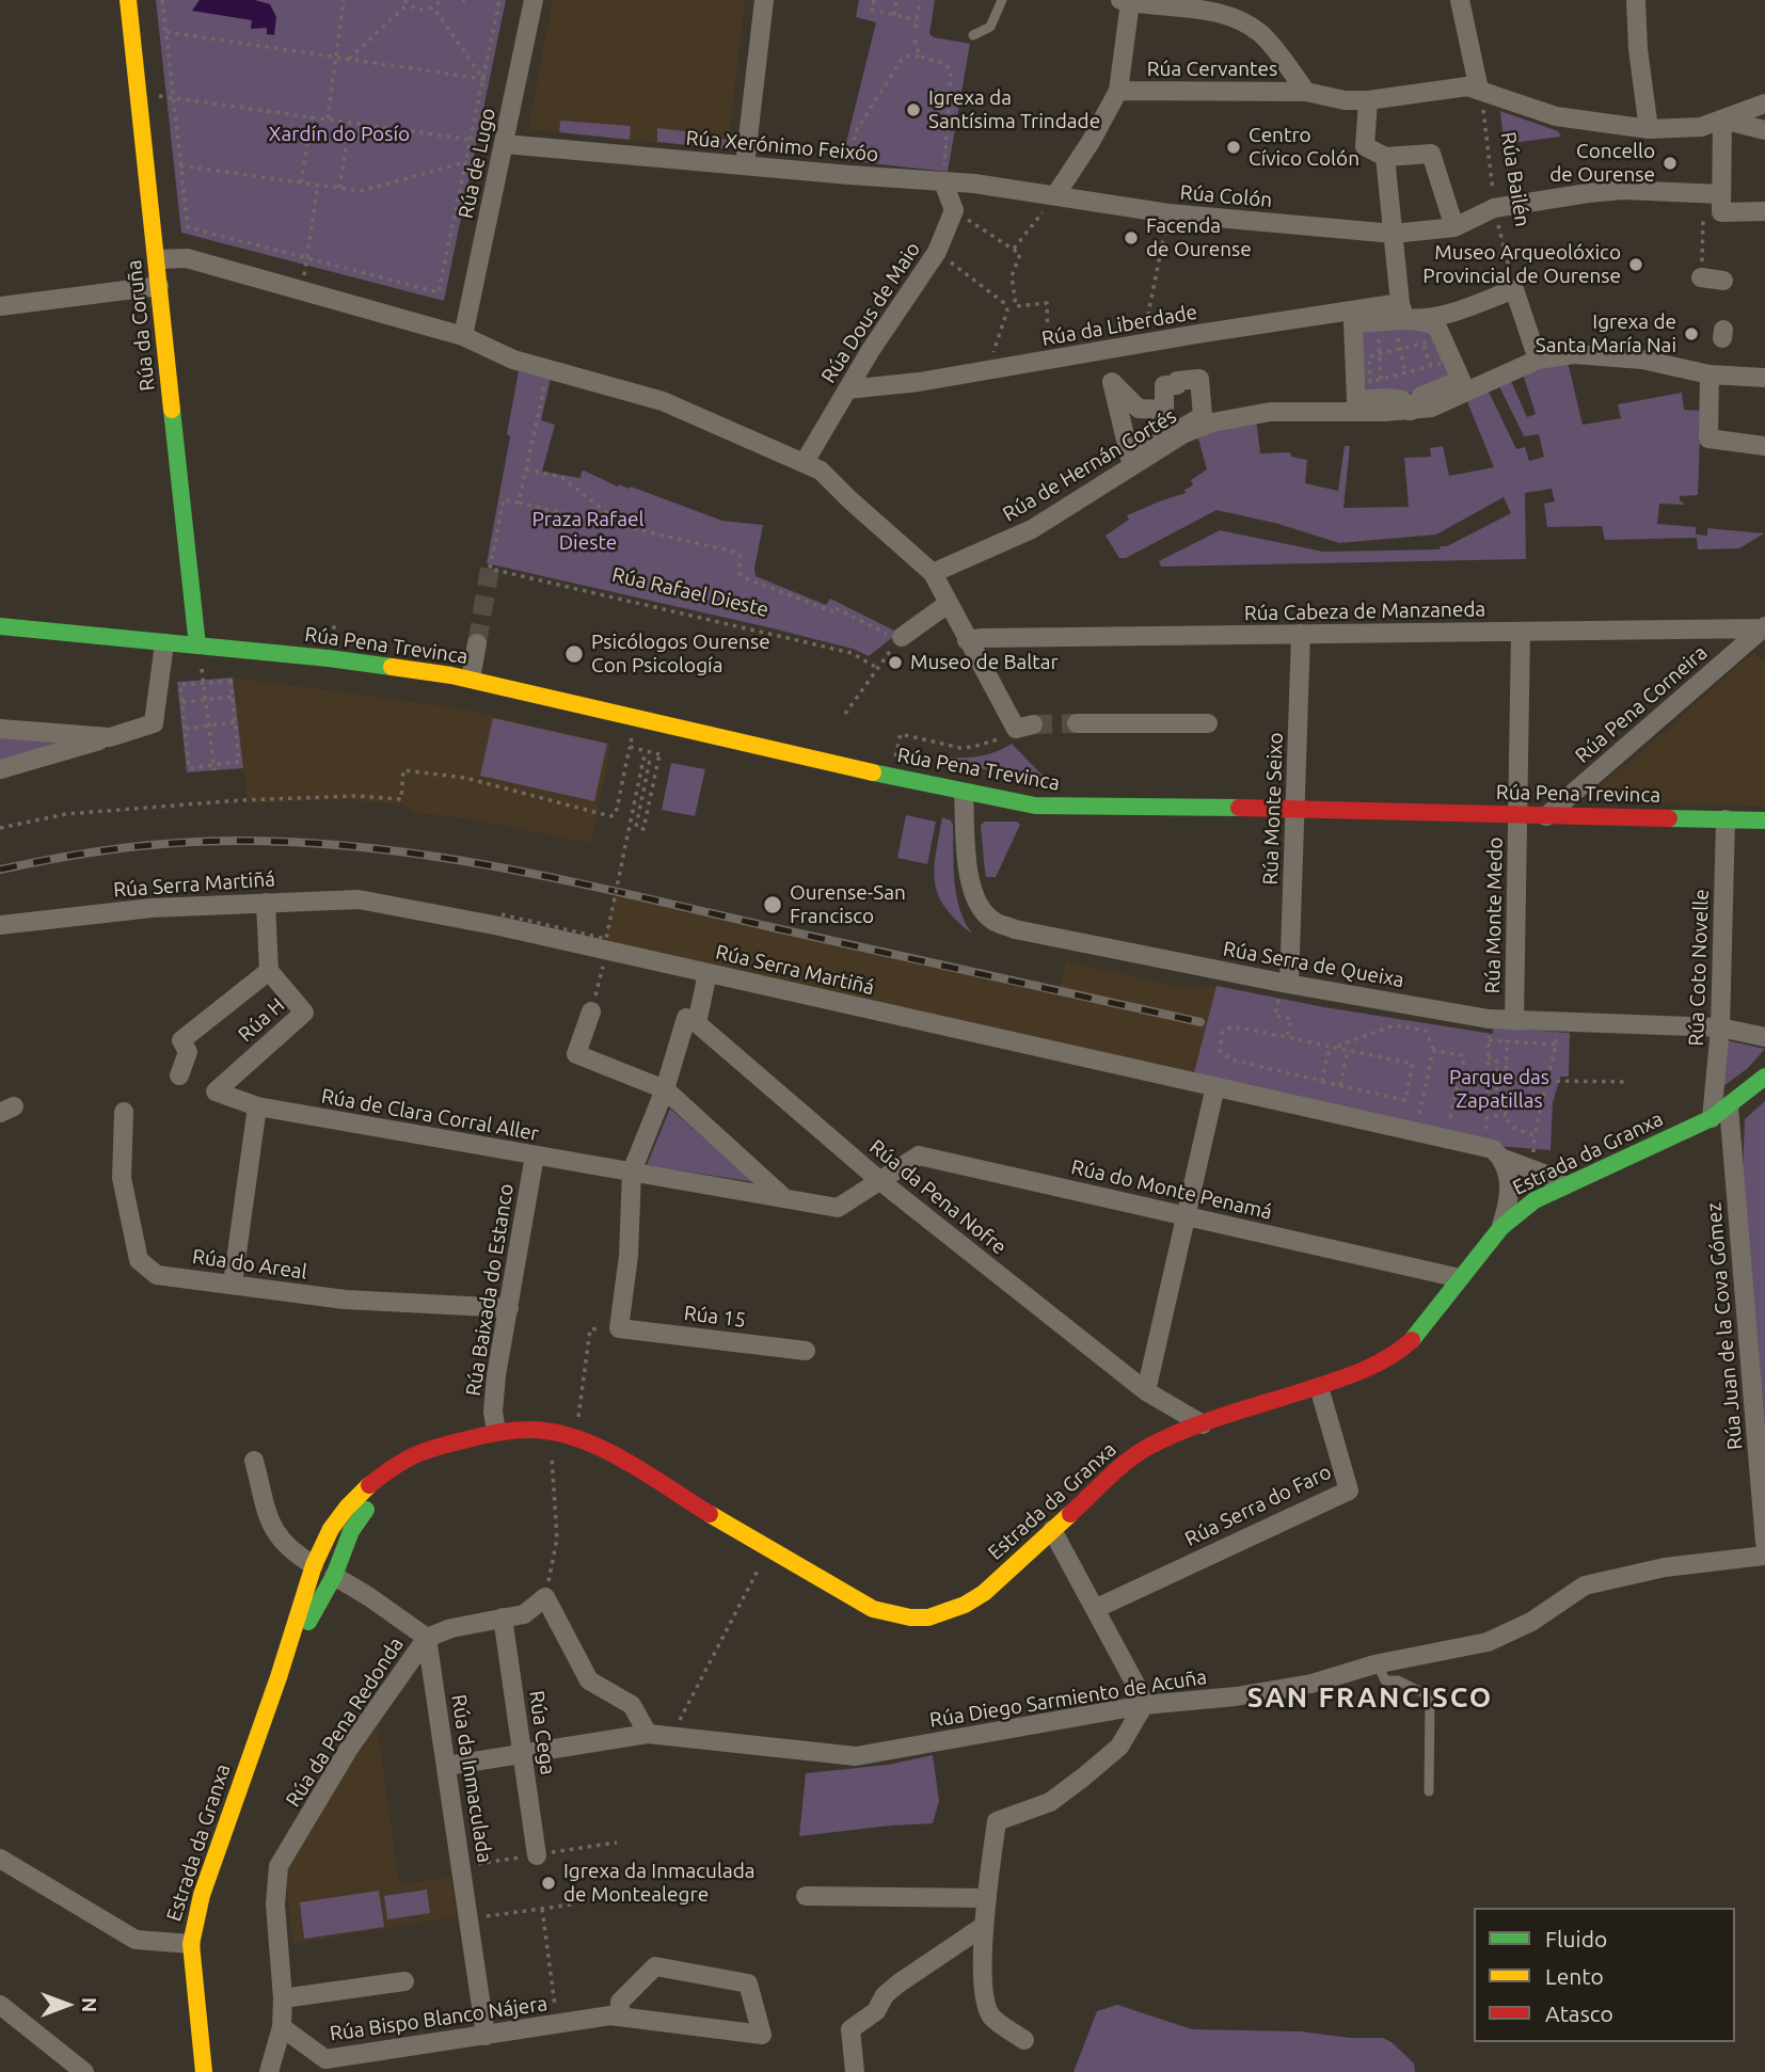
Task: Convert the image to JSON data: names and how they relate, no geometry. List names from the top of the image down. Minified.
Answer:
{"streets":{"main road":["Rúa da Coruña","Rúa Pena Trevinca","Estrada da Granxa"],"street":["Rúa Cervantes","Rúa Xerónimo Feixóo","Rúa de Lugo","Rúa Colón","Rúa Dous de Maio","Rúa da Liberdade","Rúa de Hernán Cortés","Rúa Cabeza de Manzaneda","Rúa Pena Corneira","Rúa Monte Seixo","Rúa Serra Martiñá","Rúa Monte Medo","Rúa Serra de Queixa","Rúa Coto Novelle","Rúa H","Rúa de Clara Corral Aller","Rúa do Monte Penamá","Rúa da Pena Nofre","Rúa do Areal","Rúa Baixada do Estanco","Rúa 15","Rúa Juan de la Cova Gómez","Rúa Serra do Faro","Rúa Diego Sarmiento de Acuña","Rúa da Pena Redonda","Rúa Cega","Rúa da Inmaculada","Rúa Bispo Blanco Nájera"],"path":["Rúa Bailén","Rúa Rafael Dieste"]},"crossings":[["Rúa Cervantes","Rúa Bailén"],["Rúa Xerónimo Feixóo","Rúa de Lugo"],["Rúa Xerónimo Feixóo","Rúa Colón"],["Rúa Bailén","Rúa Colón"],["Rúa Dous de Maio","Rúa da Liberdade"],["Rúa da Coruña","Rúa Pena Trevinca"],["Rúa Cabeza de Manzaneda","Rúa Pena Corneira"],["Rúa Cabeza de Manzaneda","Rúa Monte Seixo"],["Rúa Cabeza de Manzaneda","Rúa Monte Medo"],["Rúa Pena Trevinca","Rúa Pena Corneira"],["Rúa Pena Trevinca","Rúa Monte Seixo"],["Rúa Pena Trevinca","Rúa Monte Medo"],["Rúa Pena Trevinca","Rúa Serra de Queixa"],["Rúa Pena Trevinca","Rúa Coto Novelle"],["Rúa Monte Seixo","Rúa Serra de Queixa"],["Rúa Serra Martiñá","Rúa H"],["Rúa Serra Martiñá","Estrada da Granxa"],["Rúa Monte Medo","Rúa Serra de Queixa"],["Rúa Serra de Queixa","Rúa Coto Novelle"],["Rúa Coto Novelle","Estrada da Granxa"],["Rúa H","Rúa de Clara Corral Aller"],["Rúa de Clara Corral Aller","Rúa do Monte Penamá"],["Rúa de Clara Corral Aller","Rúa Baixada do Estanco"],["Rúa de Clara Corral Aller","Rúa 15"],["Estrada da Granxa","Rúa do Monte Penamá"],["Estrada da Granxa","Rúa da Pena Nofre"],["Estrada da Granxa","Rúa Baixada do Estanco"],["Estrada da Granxa","Rúa Juan de la Cova Gómez"],["Estrada da Granxa","Rúa Serra do Faro"],["Estrada da Granxa","Rúa da Pena Redonda"],["Estrada da Granxa","Rúa Cega"],["Estrada da Granxa","Rúa da Inmaculada"],["Rúa do Monte Penamá","Rúa da Pena Nofre"],["Rúa do Areal","Rúa Baixada do Estanco"],["Rúa Baixada do Estanco","Rúa da Pena Redonda"],["Rúa Baixada do Estanco","Rúa Cega"],["Rúa Baixada do Estanco","Rúa da Inmaculada"],["Rúa Diego Sarmiento de Acuña","Rúa Cega"],["Rúa Diego Sarmiento de Acuña","Rúa da Inmaculada"],["Rúa da Pena Redonda","Rúa Cega"],["Rúa da Pena Redonda","Rúa da Inmaculada"],["Rúa da Pena Redonda","Rúa Bispo Blanco Nájera"],["Rúa Cega","Rúa da Inmaculada"],["Rúa da Inmaculada","Rúa Bispo Blanco Nájera"]],"districts":["SAN FRANCISCO"],"parks":["Xardín do Posío","Praza Rafael Dieste","Parque das Zapatillas"],"places":["Igrexa da Santísima Trindade","Centro Cívico Colón","Concello de Ourense","Facenda de Ourense","Museo Arqueolóxico Provincial de Ourense","Igrexa de Santa María Nai","Psicólogos Ourense Con Psicología","Museo de Baltar","Ourense-San Francisco","Igrexa da Inmaculada de Montealegre"],"legend":["Fluido","Lento","Atasco"],"north":"right"}
